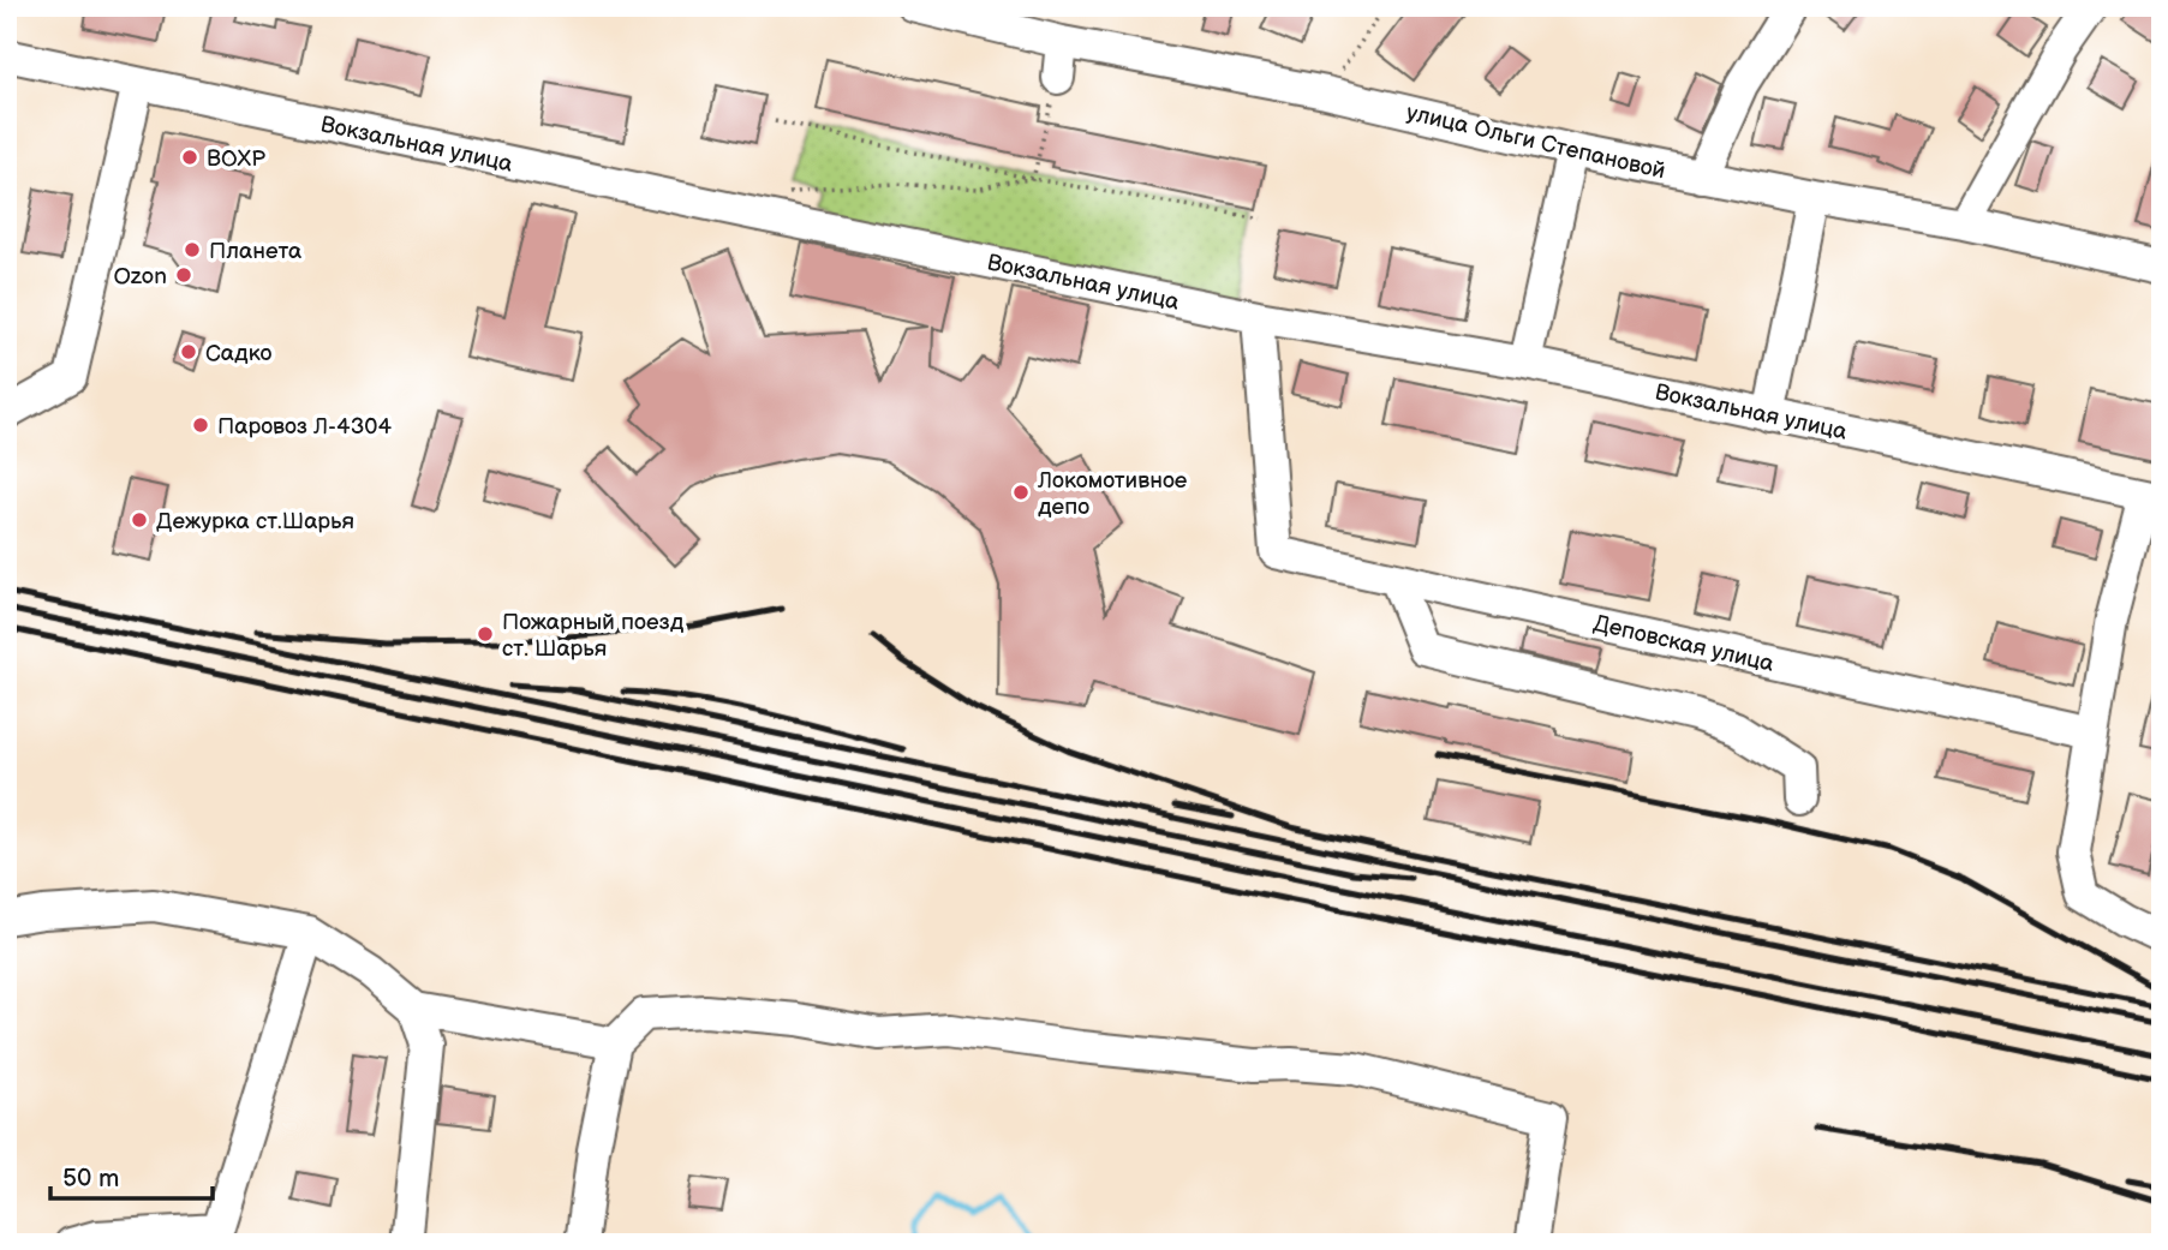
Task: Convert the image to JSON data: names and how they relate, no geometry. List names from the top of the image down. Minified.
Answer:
{"streets":{"street":["улица Ольги Степановой","Вокзальная улица","Деповская улица"]},"crossings":[["Вокзальная улица","Деповская улица"]],"places":["ВОХР","Планета","Ozon","Садко","Паровоз Л-4304","Локомотивное депо","Дежурка ст.Шарья","Пожарный поезд ст. Шарья"],"scale_bar":"50 m"}
